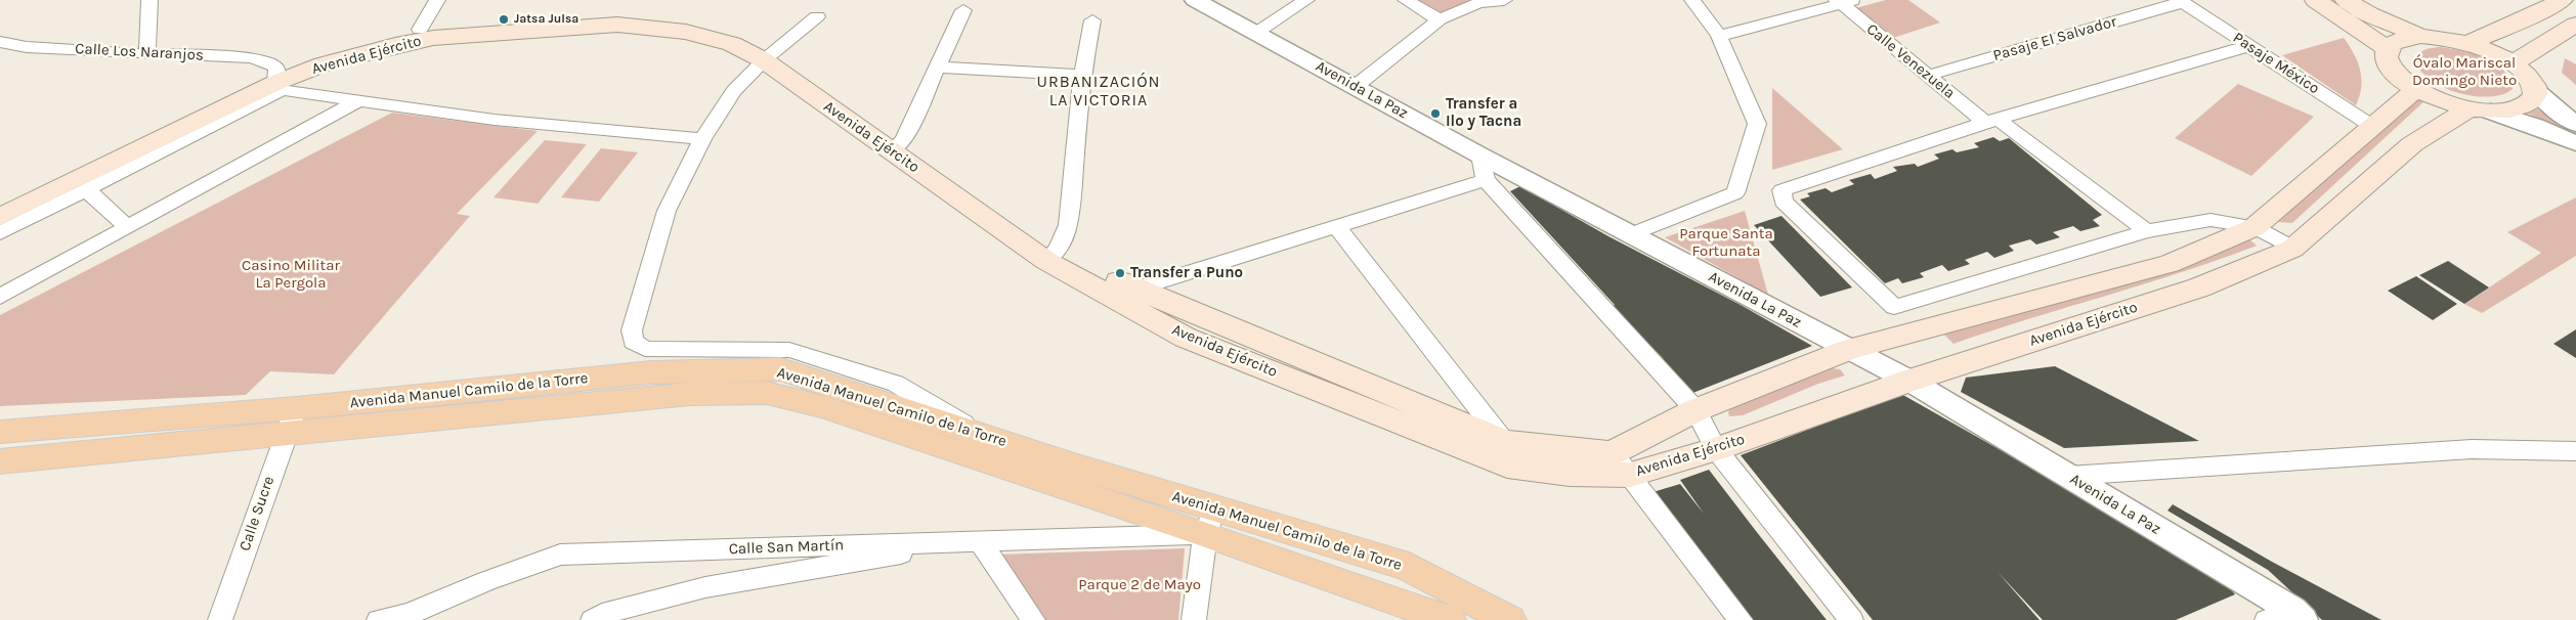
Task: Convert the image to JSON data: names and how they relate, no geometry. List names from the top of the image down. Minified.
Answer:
{"streets":{"main road":["Avenida Ejército","Avenida Manuel Camilo de la Torre"],"street":["Pasaje El Salvador","Calle Los Naranjos","Calle Venezuela","Pasaje México","Avenida La Paz","Calle Sucre","Calle San Martín"]},"crossings":[["Pasaje El Salvador","Calle Venezuela"],["Pasaje El Salvador","Pasaje México"],["Calle Los Naranjos","Avenida Ejército"],["Avenida Ejército","Pasaje México"],["Avenida Ejército","Avenida La Paz"],["Avenida Manuel Camilo de la Torre","Calle Sucre"],["Avenida Manuel Camilo de la Torre","Calle San Martín"]],"districts":["URBANIZACIÓN LA VICTORIA"],"parks":["Óvalo Mariscal Domingo Nieto","Parque Santa Fortunata","Casino Militar La Pergola","Parque 2 de Mayo"],"places":["Jatsa Julsa","Transfer a Ilo y Tacna","Transfer a Puno"]}
